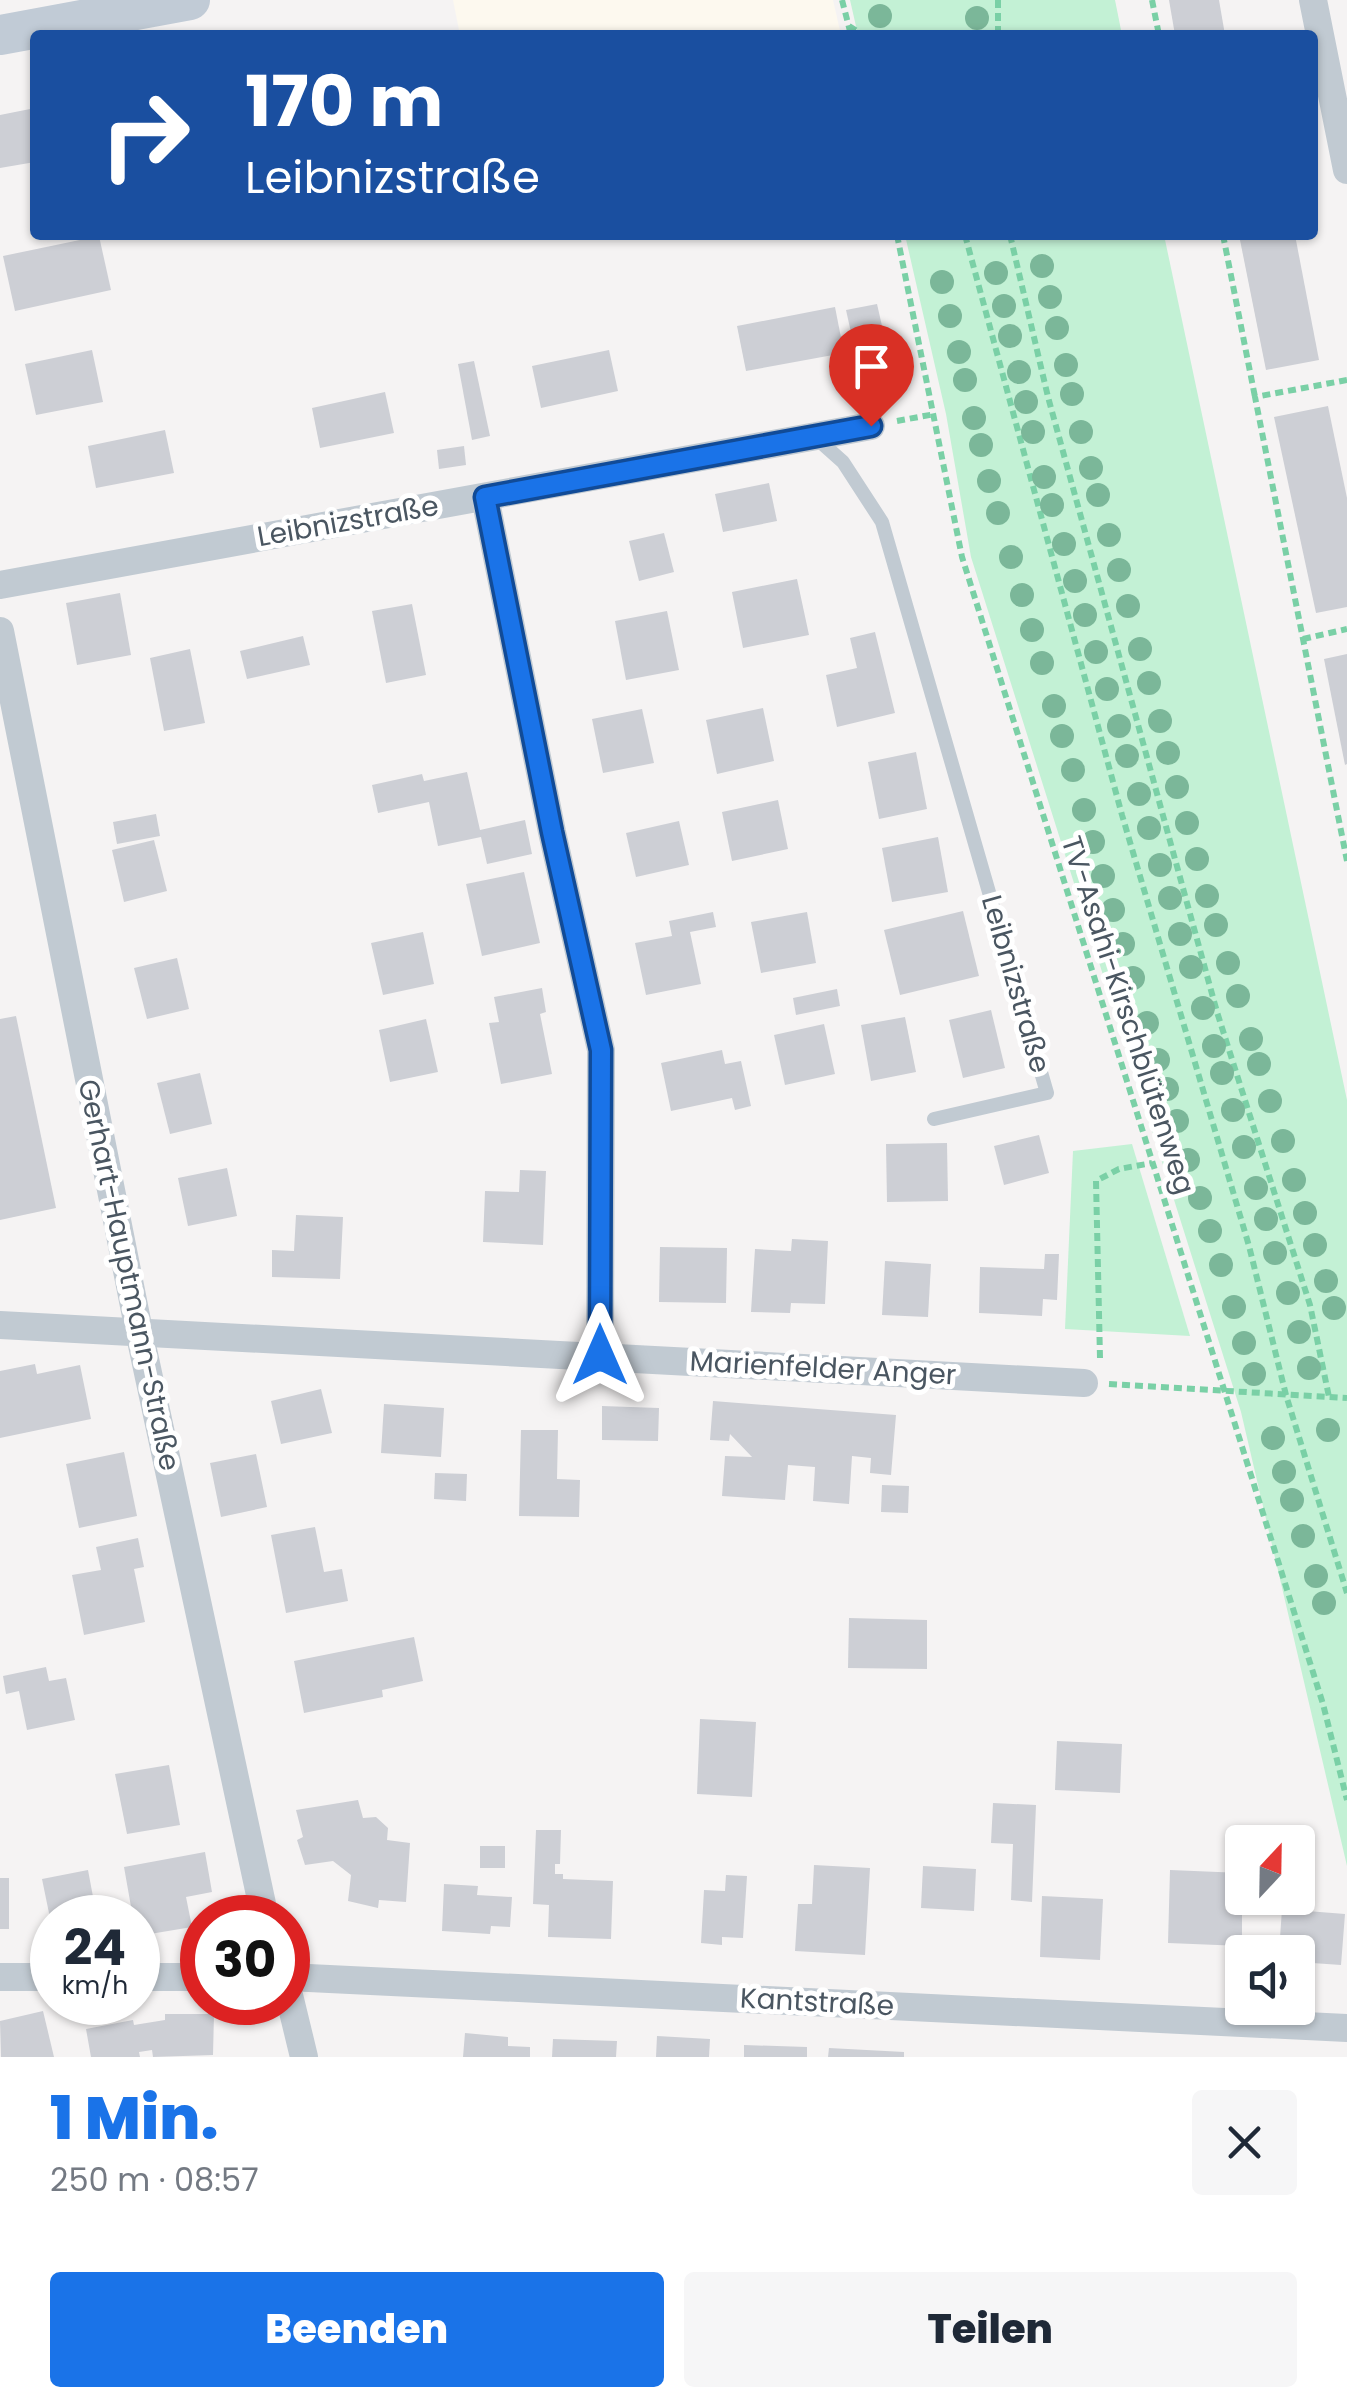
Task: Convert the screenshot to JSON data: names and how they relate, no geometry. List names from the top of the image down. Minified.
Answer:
{"streets":{"street":["Leibnizstraße","Gerhart-Hauptmann-Straße","Marienfelder Anger","Kantstraße"],"path":["TV-Asahi-Kirschblütenweg"]},"crossings":[["Gerhart-Hauptmann-Straße","Marienfelder Anger"]],"north":"top","page":{"turn":["170 m","Leibnizstraße"],"speed":"24 km/h","limit":"30","heading":["1 Min.","250 m · 08:57"],"buttons":["Beenden","Teilen"]}}
